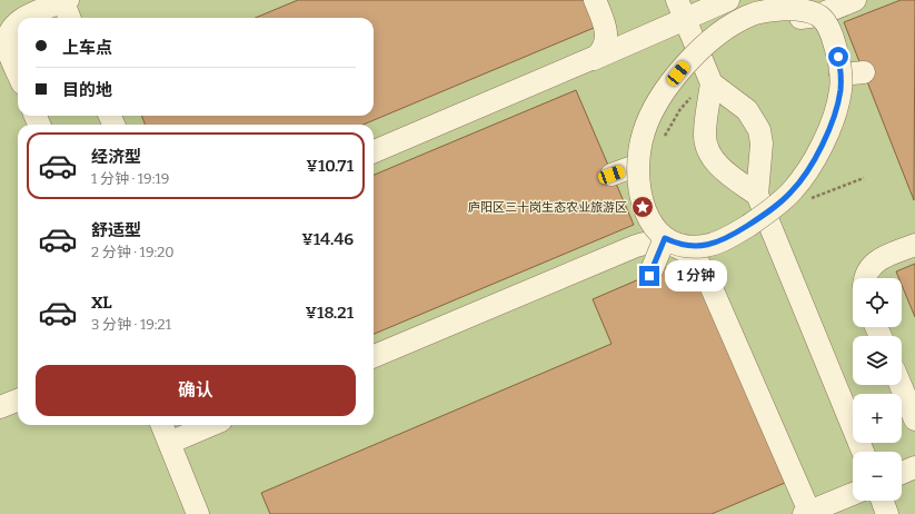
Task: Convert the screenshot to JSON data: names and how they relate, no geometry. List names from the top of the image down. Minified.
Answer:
{"places":{"place":["庐阳区三十岗生态农业旅游区"]},"page":{"banner":["上车点","目的地"],"list":[{"name":"经济型","note":"1 分钟 · 19:19","value":"¥10.71"},{"name":"舒适型","note":"2 分钟 · 19:20","value":"¥14.46"},{"name":"XL","note":"3 分钟 · 19:21","value":"¥18.21"}],"bubble":"1 分钟","map_buttons":["+","−"],"buttons":"确认"}}
